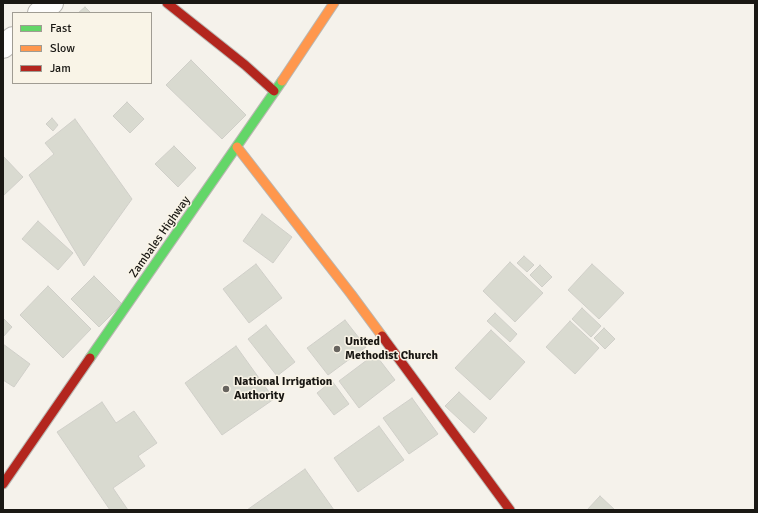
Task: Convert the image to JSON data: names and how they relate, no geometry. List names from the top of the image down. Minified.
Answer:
{"streets":{"street":["Zambales Highway"]},"places":["United Methodist Church","National Irrigation Authority"],"legend":["Fast","Slow","Jam"]}
